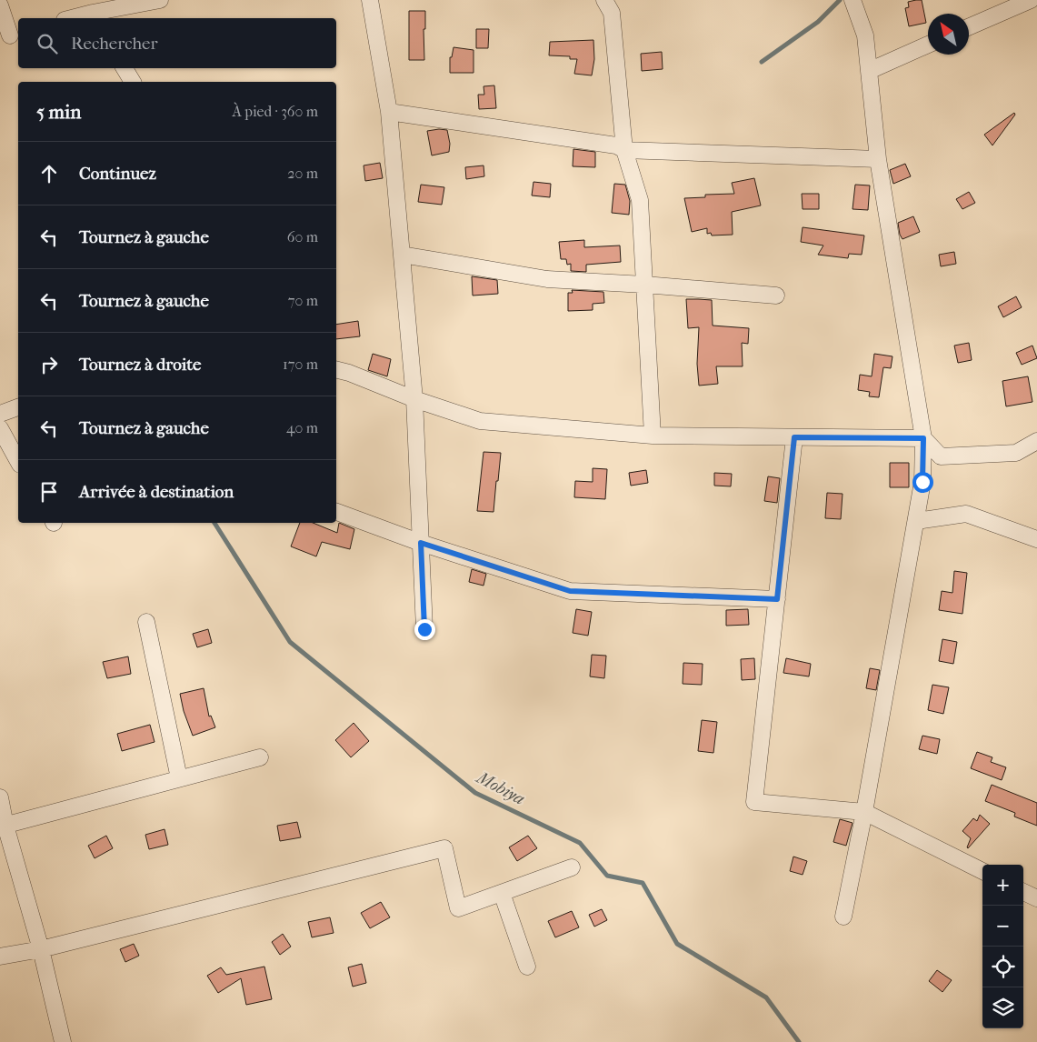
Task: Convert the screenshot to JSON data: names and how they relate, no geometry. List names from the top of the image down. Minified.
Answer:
{"water":["Mobiya"],"north":"top left","page":{"search":"Rechercher","heading":["5 min","À pied · 360 m"],"list":[["Continuez","20 m"],["Tournez à gauche","60 m"],["Tournez à gauche","70 m"],["Tournez à droite","170 m"],["Tournez à gauche","40 m"],"Arrivée à destination"],"map_buttons":["+","−"]}}
